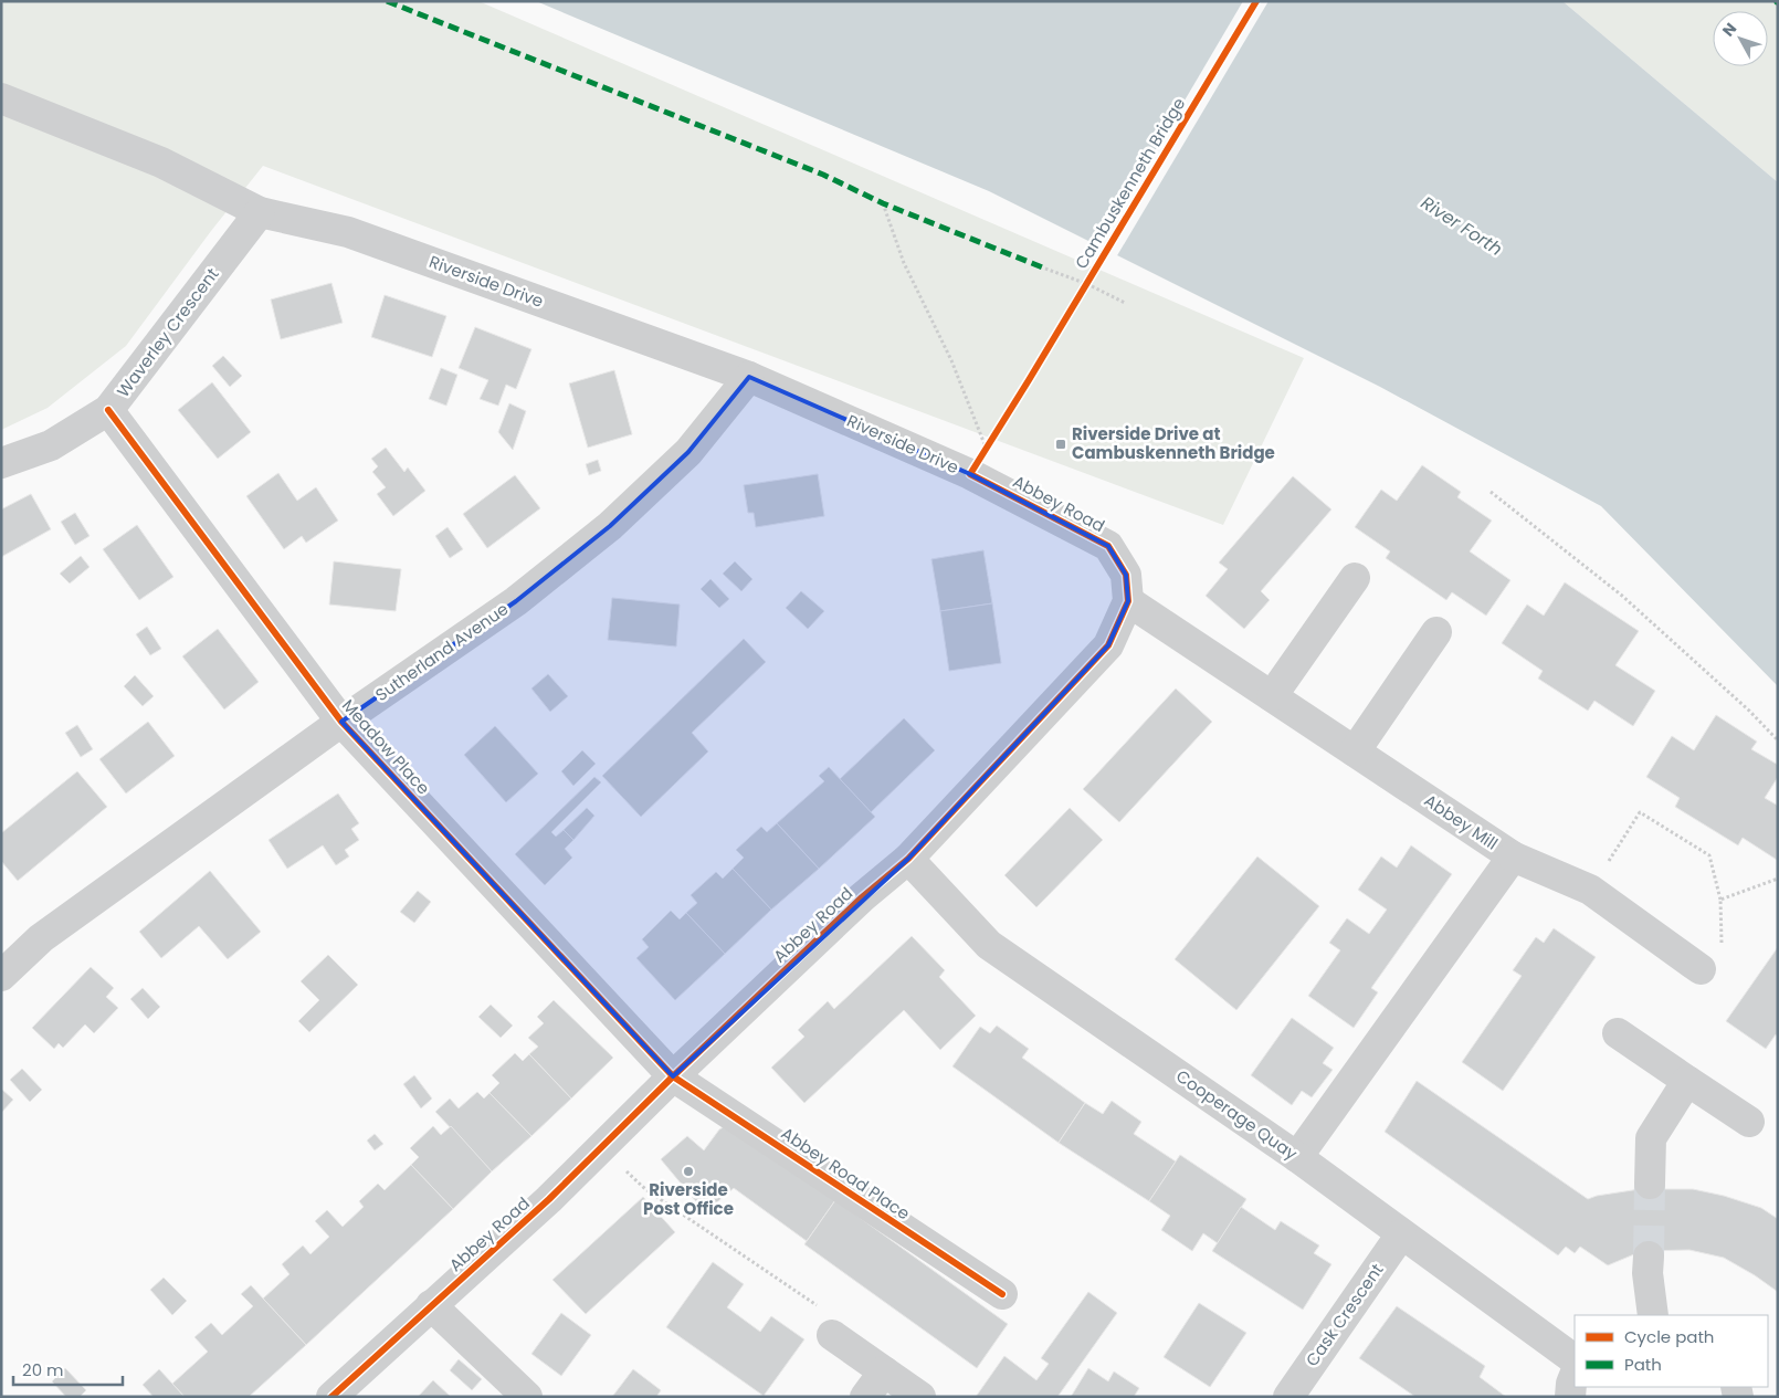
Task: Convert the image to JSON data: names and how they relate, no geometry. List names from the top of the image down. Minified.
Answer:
{"streets":{"street":["Riverside Drive","Waverley Crescent","Abbey Road","Sutherland Avenue","Meadow Place","Abbey Mill","Cooperage Quay","Abbey Road Place","Cask Crescent"],"cycle path":["Cambuskenneth Bridge"]},"crossings":[["Riverside Drive","Waverley Crescent"],["Riverside Drive","Abbey Road"],["Riverside Drive","Sutherland Avenue"],["Waverley Crescent","Meadow Place"],["Abbey Road","Meadow Place"],["Abbey Road","Abbey Mill"],["Abbey Road","Cooperage Quay"],["Abbey Road","Abbey Road Place"],["Sutherland Avenue","Meadow Place"],["Meadow Place","Abbey Road Place"],["Abbey Mill","Cooperage Quay"],["Cooperage Quay","Cask Crescent"]],"water":["River Forth"],"places":{"transit":["Riverside Drive at Cambuskenneth Bridge"],"other":["Riverside Post Office"]},"legend":["Cycle path","Path"],"scale_bar":"20 m","north":"top left"}
